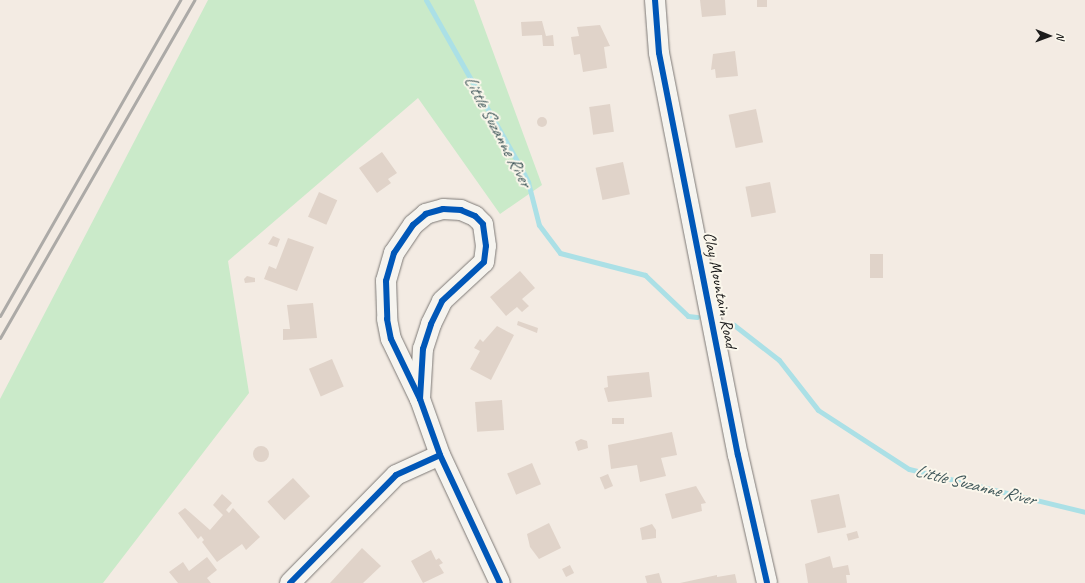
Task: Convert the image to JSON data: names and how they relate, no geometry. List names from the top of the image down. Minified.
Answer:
{"streets":{"street":["Clay Mountain Road"]},"water":["Little Suzanne River"],"north":"right"}
